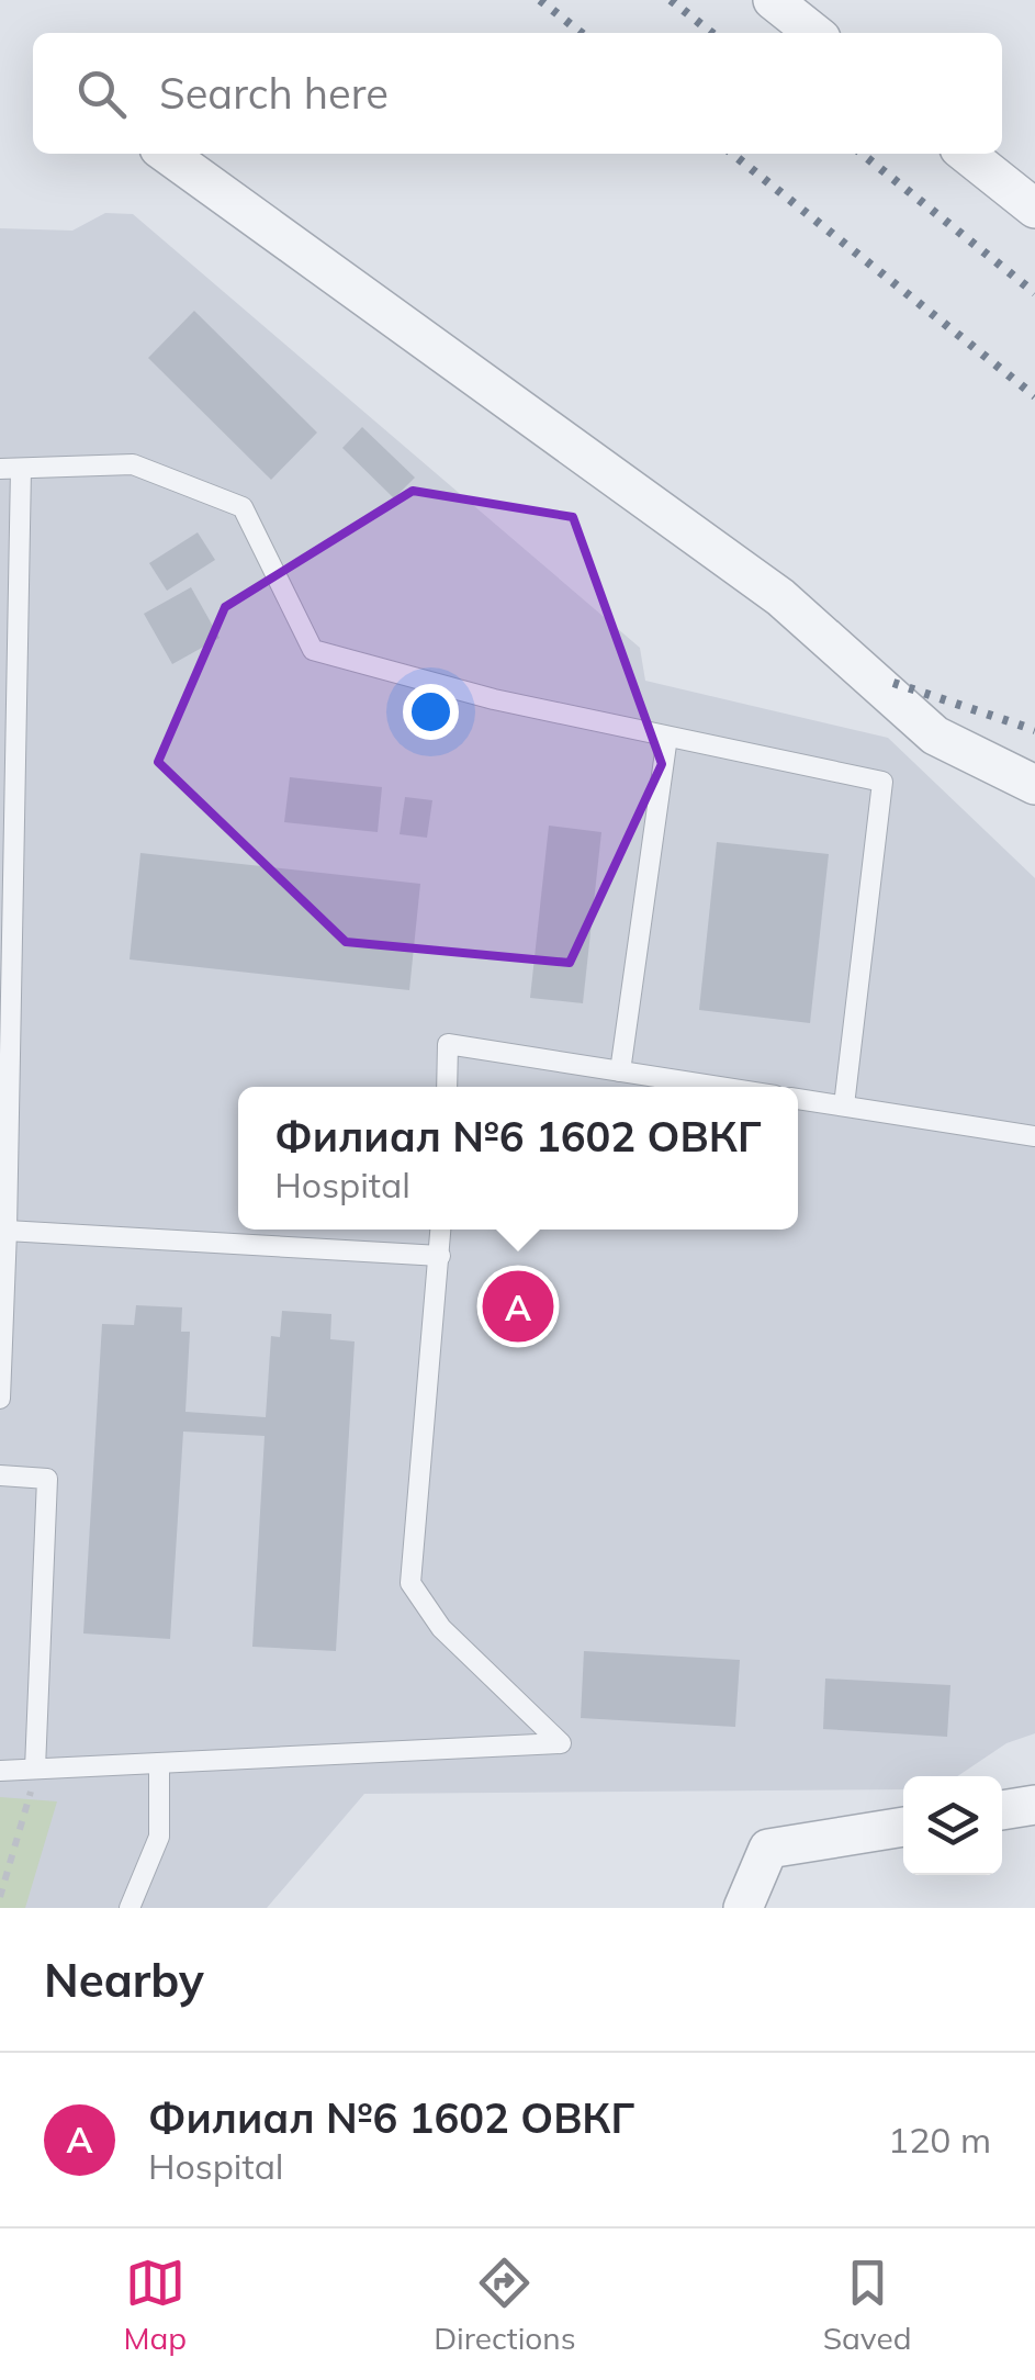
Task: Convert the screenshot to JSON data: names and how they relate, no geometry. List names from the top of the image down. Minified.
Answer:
{"page":{"search":"Search here","popup":["Филиал №6 1602 ОВКГ","Hospital"],"pins":"A","heading":"Nearby","list":[{"mark":"A","name":"Филиал №6 1602 ОВКГ","note":"Hospital","value":"120 m"}],"nav":["Map","Directions","Saved"]}}
